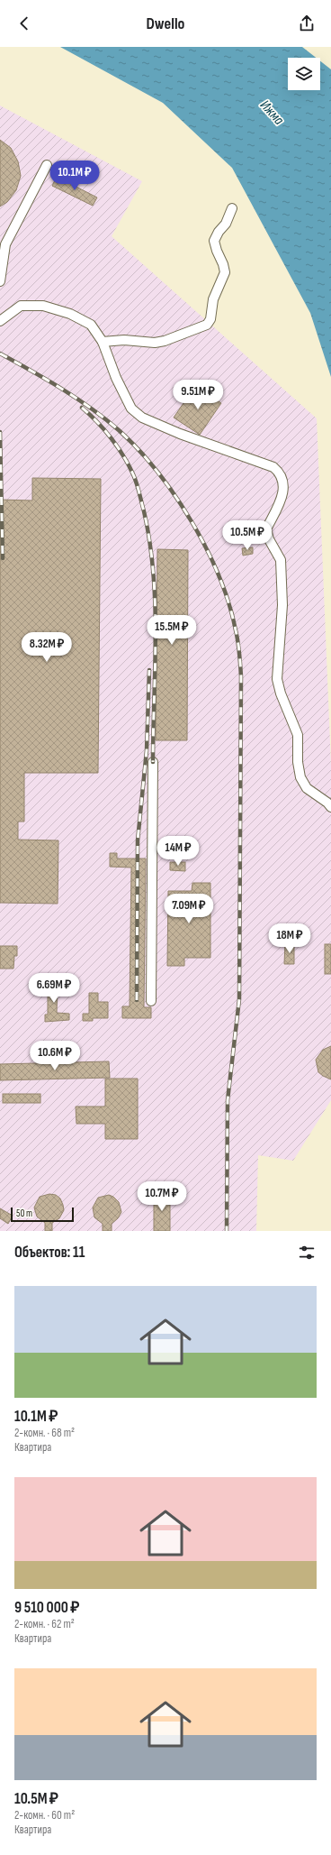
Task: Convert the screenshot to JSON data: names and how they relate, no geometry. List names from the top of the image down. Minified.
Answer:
{"water":["Ижма"],"scale_bar":"50 m","page":{"header":"Dwello","price":["10.1M ₽","9.51M ₽","10.5M ₽","15.5M ₽","8.32M ₽","14M ₽","7.09M ₽","18M ₽","6.69M ₽","10.6M ₽","10.7M ₽"],"scale":"50 m","heading":"Объектов: 11","list":[{"name":"10.1M ₽","note":"2-комн. · 68 m² · Квартира"},{"name":"9 510 000 ₽","note":"2-комн. · 62 m² · Квартира"},{"name":"10.5M ₽","note":"2-комн. · 60 m² · Квартира"}]}}
